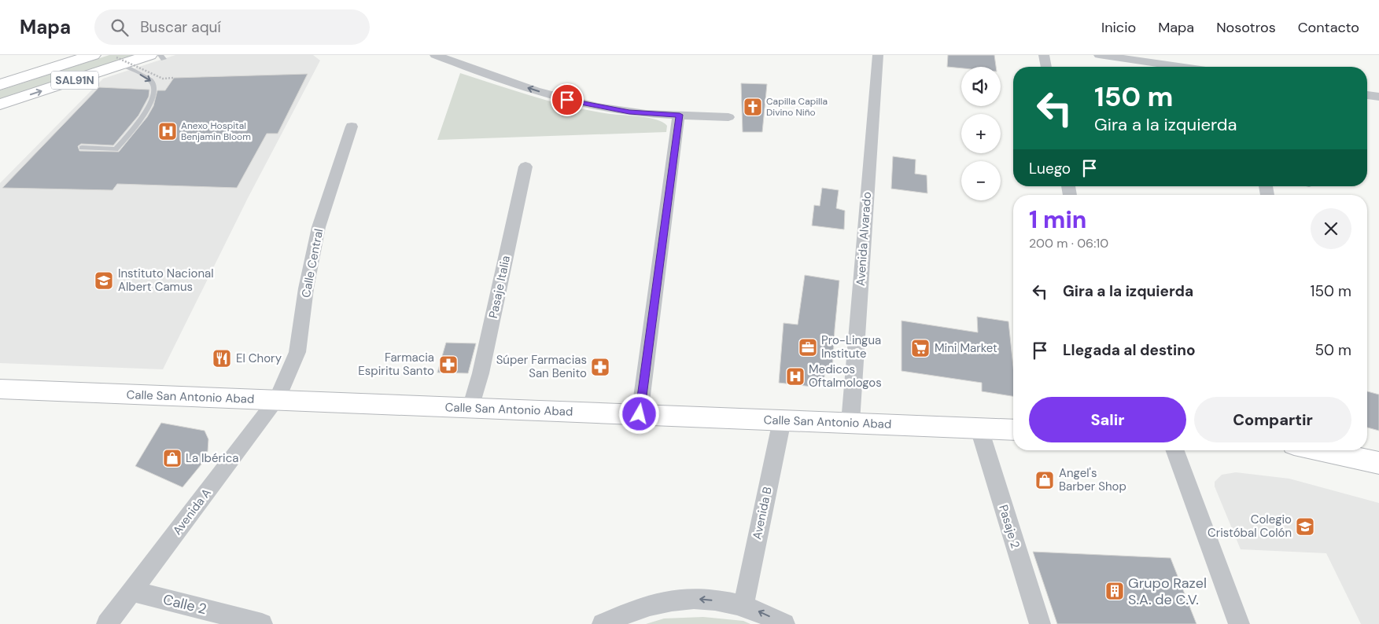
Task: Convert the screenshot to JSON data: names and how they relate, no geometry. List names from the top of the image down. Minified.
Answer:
{"streets":{"main road":["SAL91N","Calle San Antonio Abad"],"street":["Avenida Alvarado","Calle Central","Pasaje Italia","Avenida A","Avenida B","Pasaje 2","Calle 2"]},"crossings":[["Avenida Alvarado","Calle San Antonio Abad"],["Calle Central","Calle San Antonio Abad"],["Calle Central","Avenida A"],["Pasaje Italia","Calle San Antonio Abad"],["Calle San Antonio Abad","Avenida A"],["Calle San Antonio Abad","Avenida B"],["Calle San Antonio Abad","Pasaje 2"],["Avenida A","Calle 2"]],"places":{"church":["Capilla Capilla Divino Niño"],"hospital":["Anexo Hospital Benjamin Bloom","Medicos Oftalmologos"],"school or university":["Instituto Nacional Albert Camus","Colegio Cristóbal Colón"],"office":["Pro-Lingua Institute"],"supermarket":["Mini Market"],"restaurant":["El Chory"],"pharmacy":["Farmacia Espiritu Santo","Súper Farmacias San Benito"],"shop":["La Ibérica","Angel's Barber Shop"],"building":["Grupo Razel S.A. de C.V."]},"page":{"header":"Mapa","search":"Buscar aquí","nav":["Inicio","Mapa","Nosotros","Contacto"],"map_buttons":["+","−"],"turn":["150 m","Gira a la izquierda"],"then":"Luego","heading":["1 min","200 m · 06:10"],"list":[{"name":"Gira a la izquierda","value":"150 m"},{"name":"Llegada al destino","value":"50 m"}],"buttons":["Salir","Compartir"]}}
